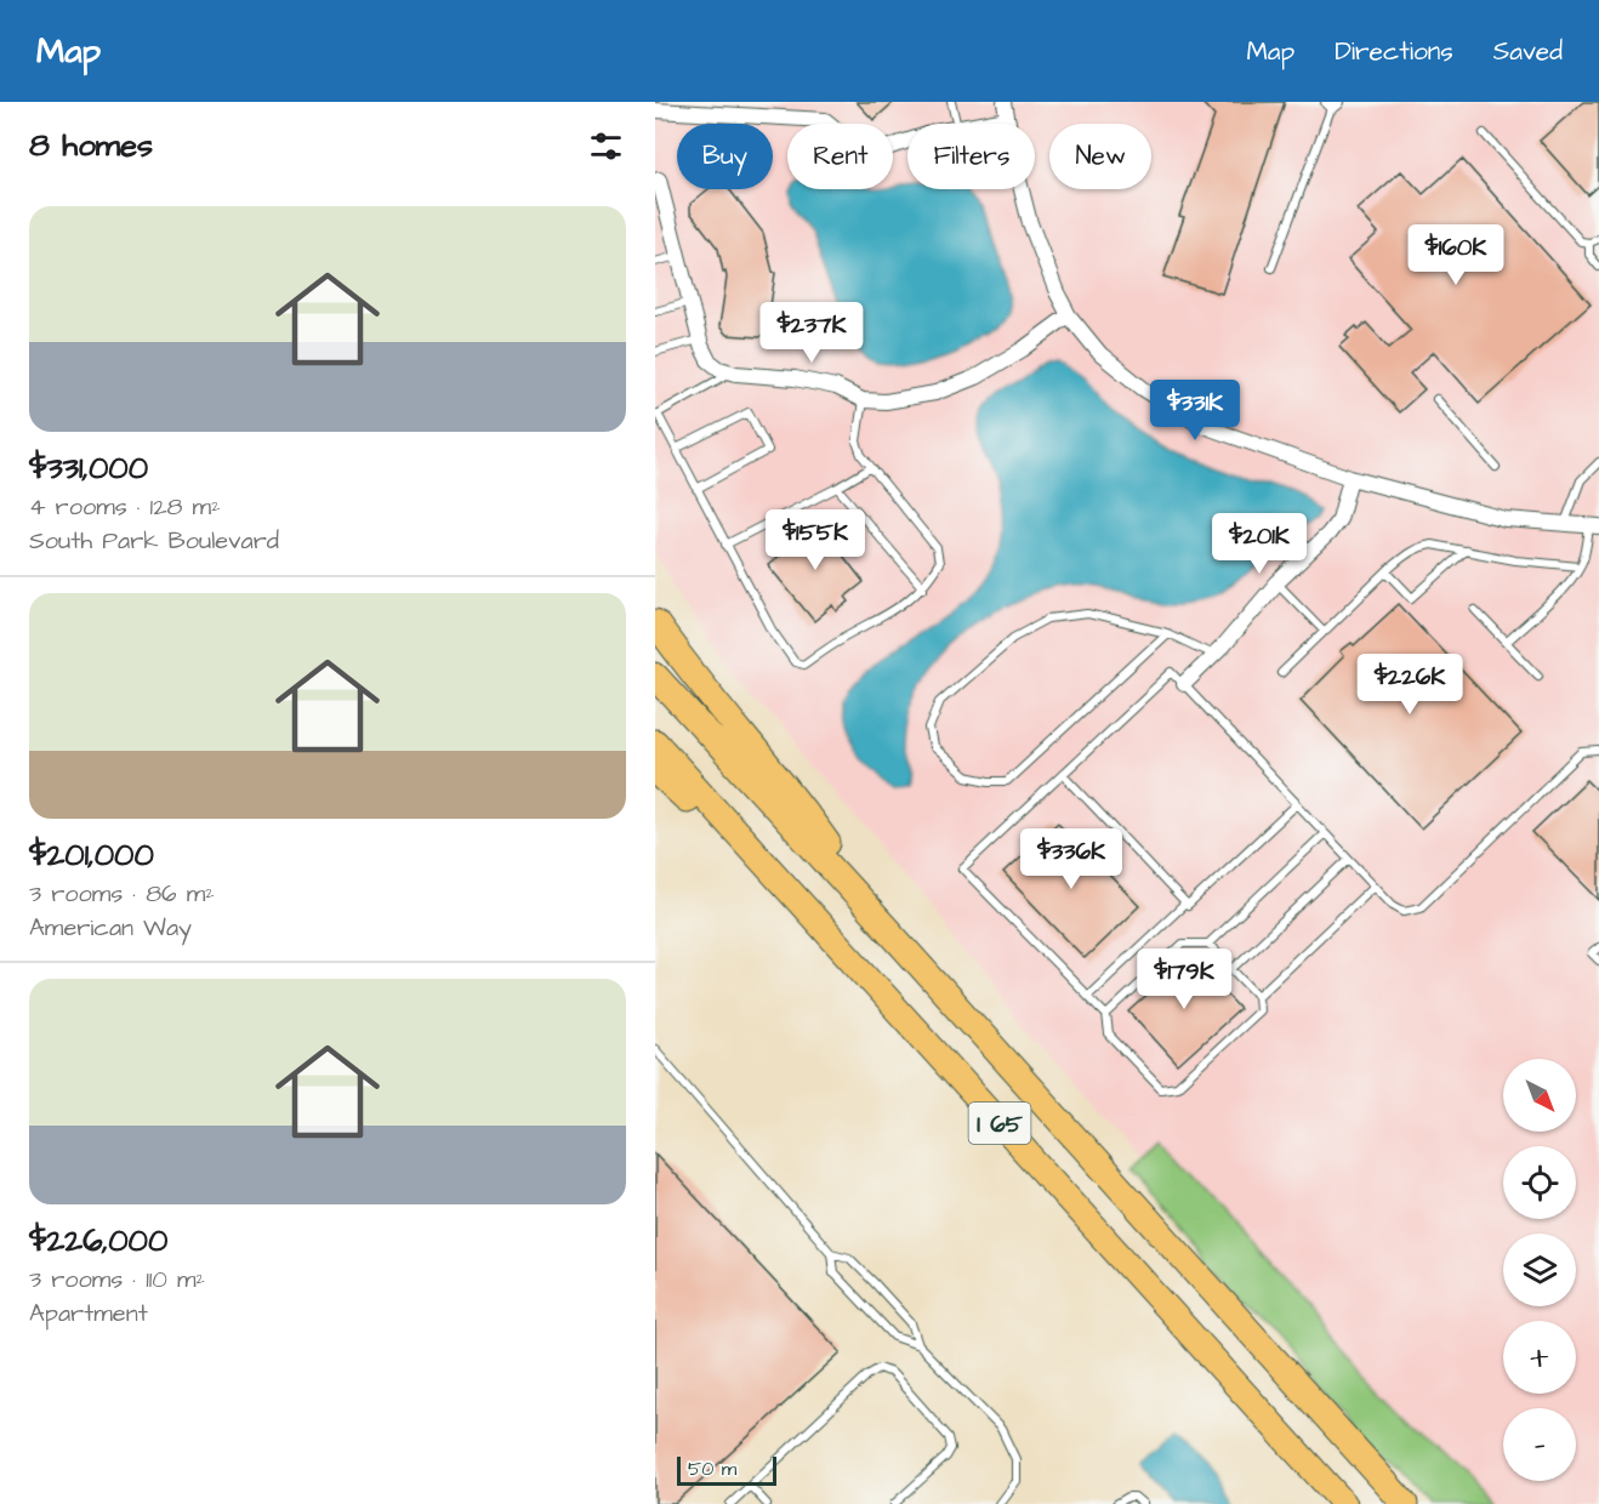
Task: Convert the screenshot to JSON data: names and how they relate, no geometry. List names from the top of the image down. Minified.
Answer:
{"streets":{"highway":["I 65"]},"scale_bar":"50 m","north":"bottom right","page":{"header":"Map","nav":["Map","Directions","Saved"],"heading":"8 homes","chip":["Buy","Rent","Filters","New"],"list":[{"name":"$331,000","note":"4 rooms · 128 m² · South Park Boulevard"},{"name":"$201,000","note":"3 rooms · 86 m² · American Way"},{"name":"$226,000","note":"3 rooms · 110 m² · Apartment"}],"price":["$160K","$237K","$331K","$155K","$201K","$226K","$336K","$179K"],"map_buttons":["+","−"],"scale":"50 m"}}
